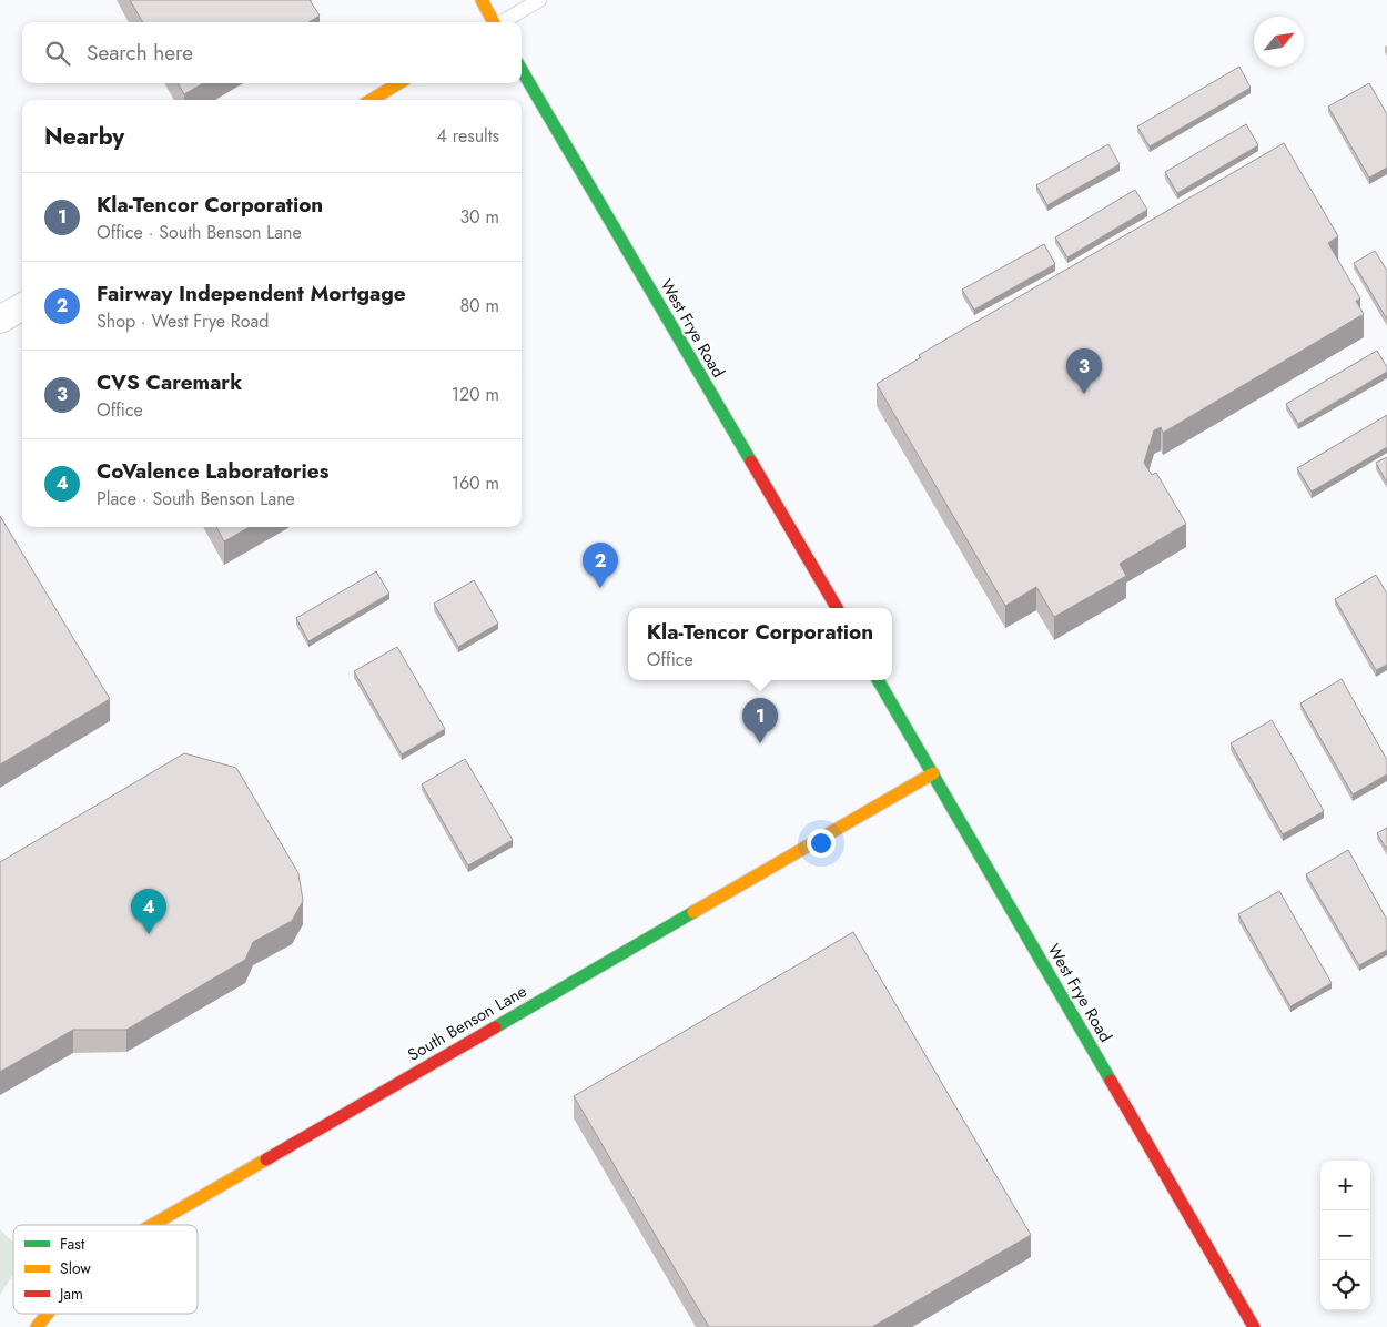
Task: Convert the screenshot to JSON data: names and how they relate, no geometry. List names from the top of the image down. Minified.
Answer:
{"streets":{"street":["West Frye Road","South Benson Lane"]},"crossings":[["West Frye Road","South Benson Lane"]],"legend":["Fast","Slow","Jam"],"north":"top right","page":{"search":"Search here","heading":["Nearby","4 results"],"list":[{"mark":"1","name":"Kla-Tencor Corporation","note":"Office · South Benson Lane","value":"30 m"},{"mark":"2","name":"Fairway Independent Mortgage","note":"Shop · West Frye Road","value":"80 m"},{"mark":"3","name":"CVS Caremark","note":"Office","value":"120 m"},{"mark":"4","name":"CoValence Laboratories","note":"Place · South Benson Lane","value":"160 m"}],"pins":["3","2","1","4"],"popup":["Kla-Tencor Corporation","Office"],"map_buttons":["+","−"]}}
